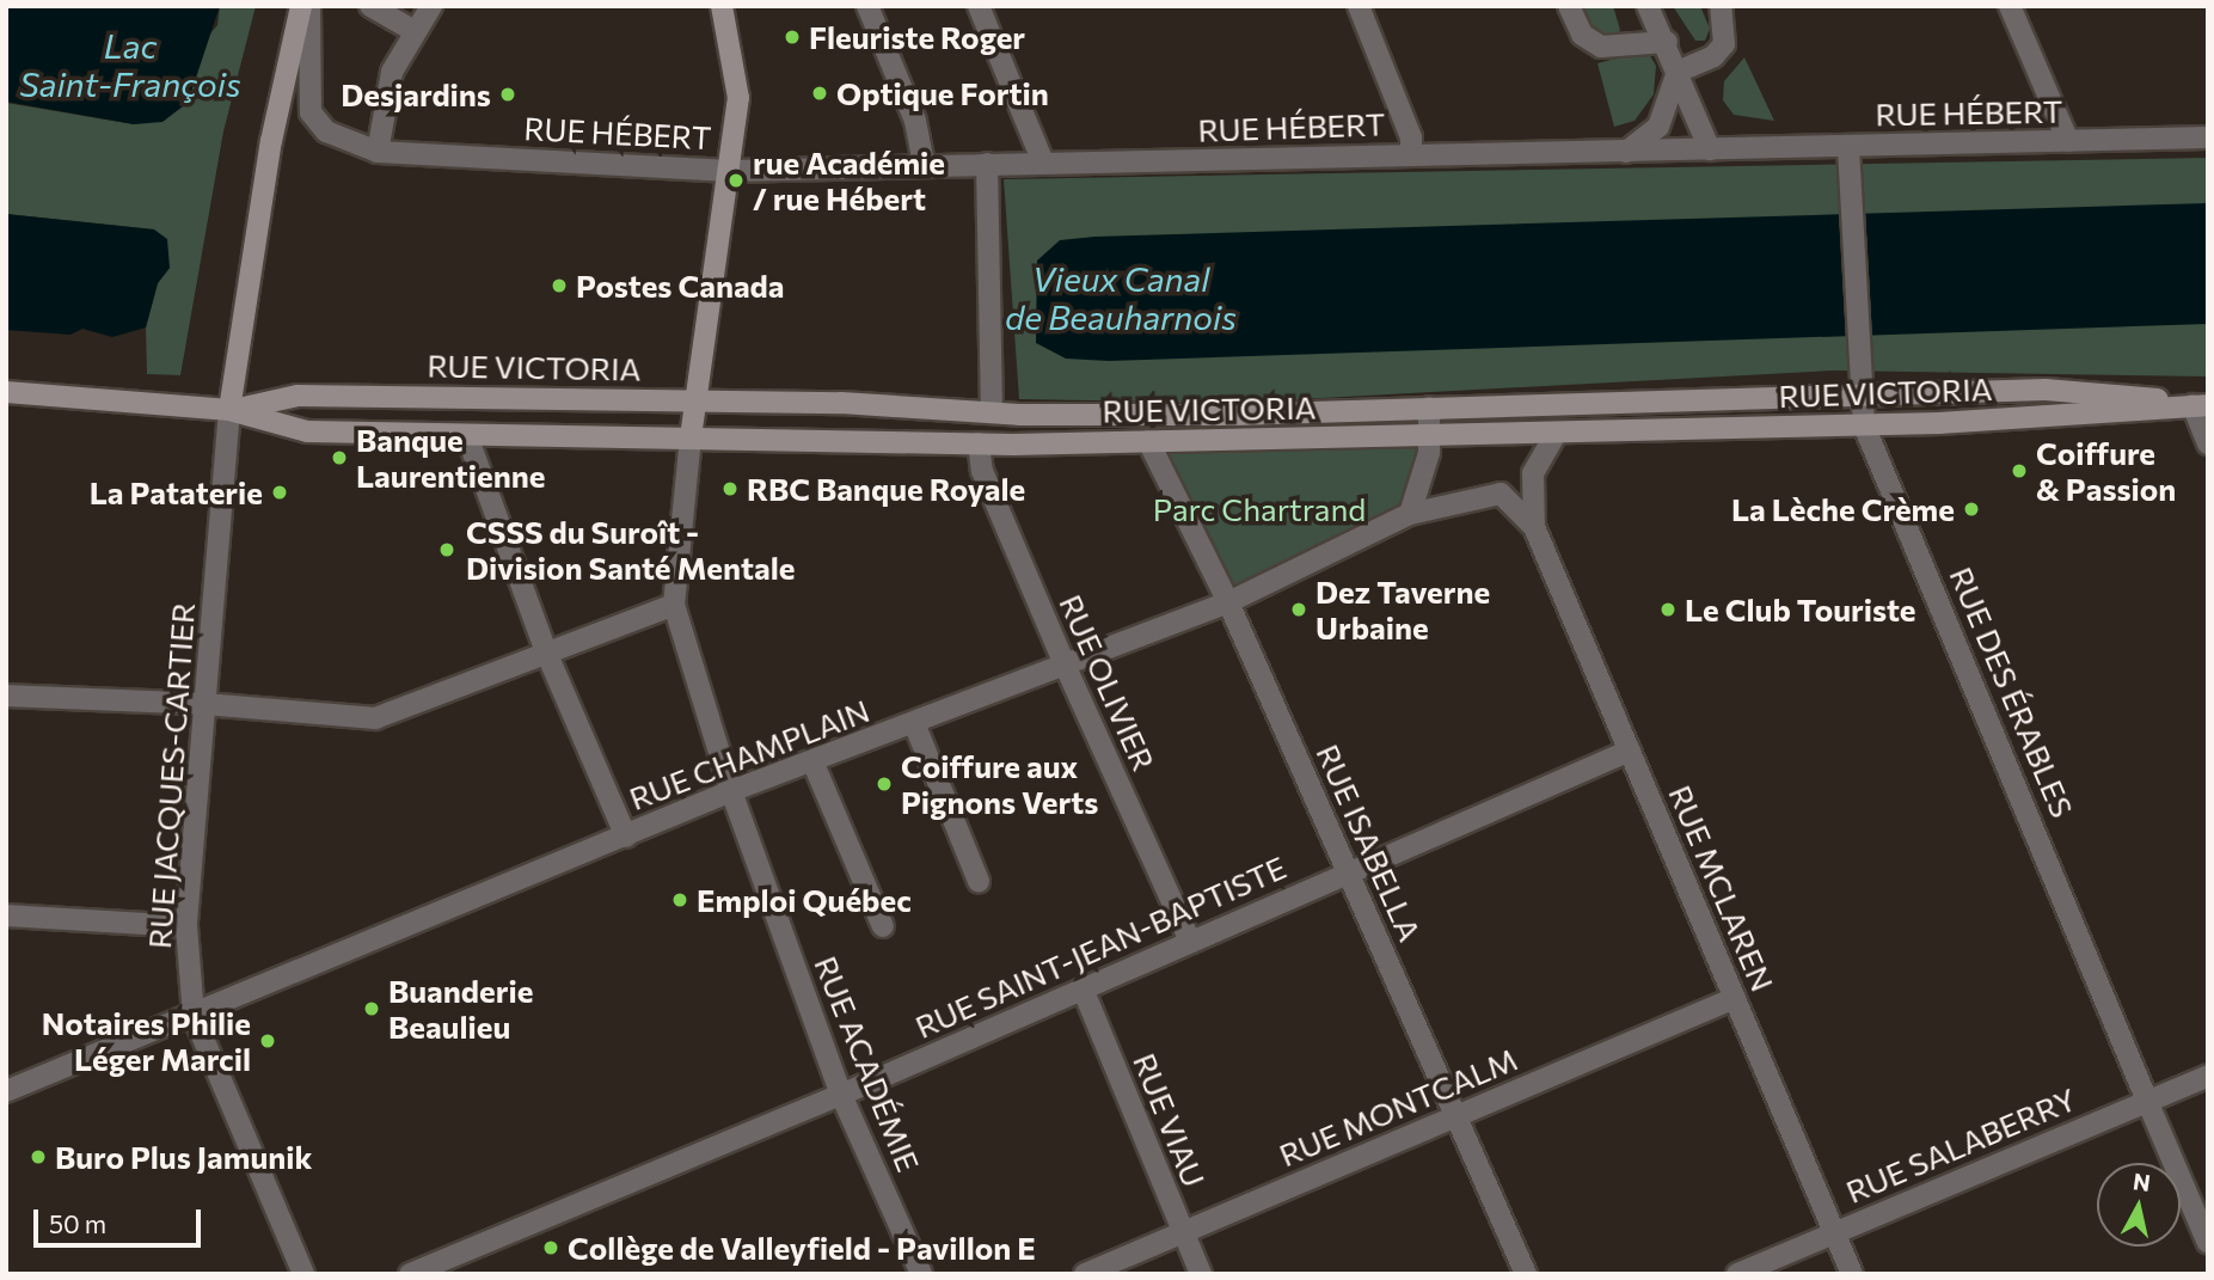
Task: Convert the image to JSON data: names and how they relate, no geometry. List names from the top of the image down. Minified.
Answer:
{"streets":{"main road":["RUE VICTORIA"],"street":["RUE HÉBERT","RUE OLIVIER","RUE DES ÉRABLES","RUE CHAMPLAIN","RUE JACQUES-CARTIER","RUE ISABELLA","RUE MCLAREN","RUE SAINT-JEAN-BAPTISTE","RUE ACADÉMIE","RUE MONTCALM","RUE VIAU","RUE SALABERRY"]},"crossings":[["RUE HÉBERT","RUE DES ÉRABLES"],["RUE VICTORIA","RUE OLIVIER"],["RUE VICTORIA","RUE DES ÉRABLES"],["RUE VICTORIA","RUE JACQUES-CARTIER"],["RUE VICTORIA","RUE ISABELLA"],["RUE VICTORIA","RUE MCLAREN"],["RUE VICTORIA","RUE ACADÉMIE"],["RUE OLIVIER","RUE CHAMPLAIN"],["RUE OLIVIER","RUE SAINT-JEAN-BAPTISTE"],["RUE DES ÉRABLES","RUE SALABERRY"],["RUE CHAMPLAIN","RUE JACQUES-CARTIER"],["RUE CHAMPLAIN","RUE ISABELLA"],["RUE CHAMPLAIN","RUE MCLAREN"],["RUE CHAMPLAIN","RUE ACADÉMIE"],["RUE ISABELLA","RUE SAINT-JEAN-BAPTISTE"],["RUE ISABELLA","RUE MONTCALM"],["RUE MCLAREN","RUE SAINT-JEAN-BAPTISTE"],["RUE MCLAREN","RUE MONTCALM"],["RUE MCLAREN","RUE SALABERRY"],["RUE SAINT-JEAN-BAPTISTE","RUE ACADÉMIE"],["RUE SAINT-JEAN-BAPTISTE","RUE VIAU"],["RUE MONTCALM","RUE VIAU"]],"water":["Lac Saint-François","Vieux Canal de Beauharnois"],"parks":["Parc Chartrand"],"places":["Fleuriste Roger","Optique Fortin","Desjardins","rue Académie / rue Hébert","Postes Canada","Banque Laurentienne","Coiffure & Passion","RBC Banque Royale","La Pataterie","La Lèche Crème","CSSS du Suroît - Division Santé Mentale","Dez Taverne Urbaine","Le Club Touriste","Coiffure aux Pignons Verts","Emploi Québec","Buanderie Beaulieu","Notaires Philie Léger Marcil","Buro Plus Jamunik","Collège de Valleyfield - Pavillon E"],"scale_bar":"50 m","north":"top"}
